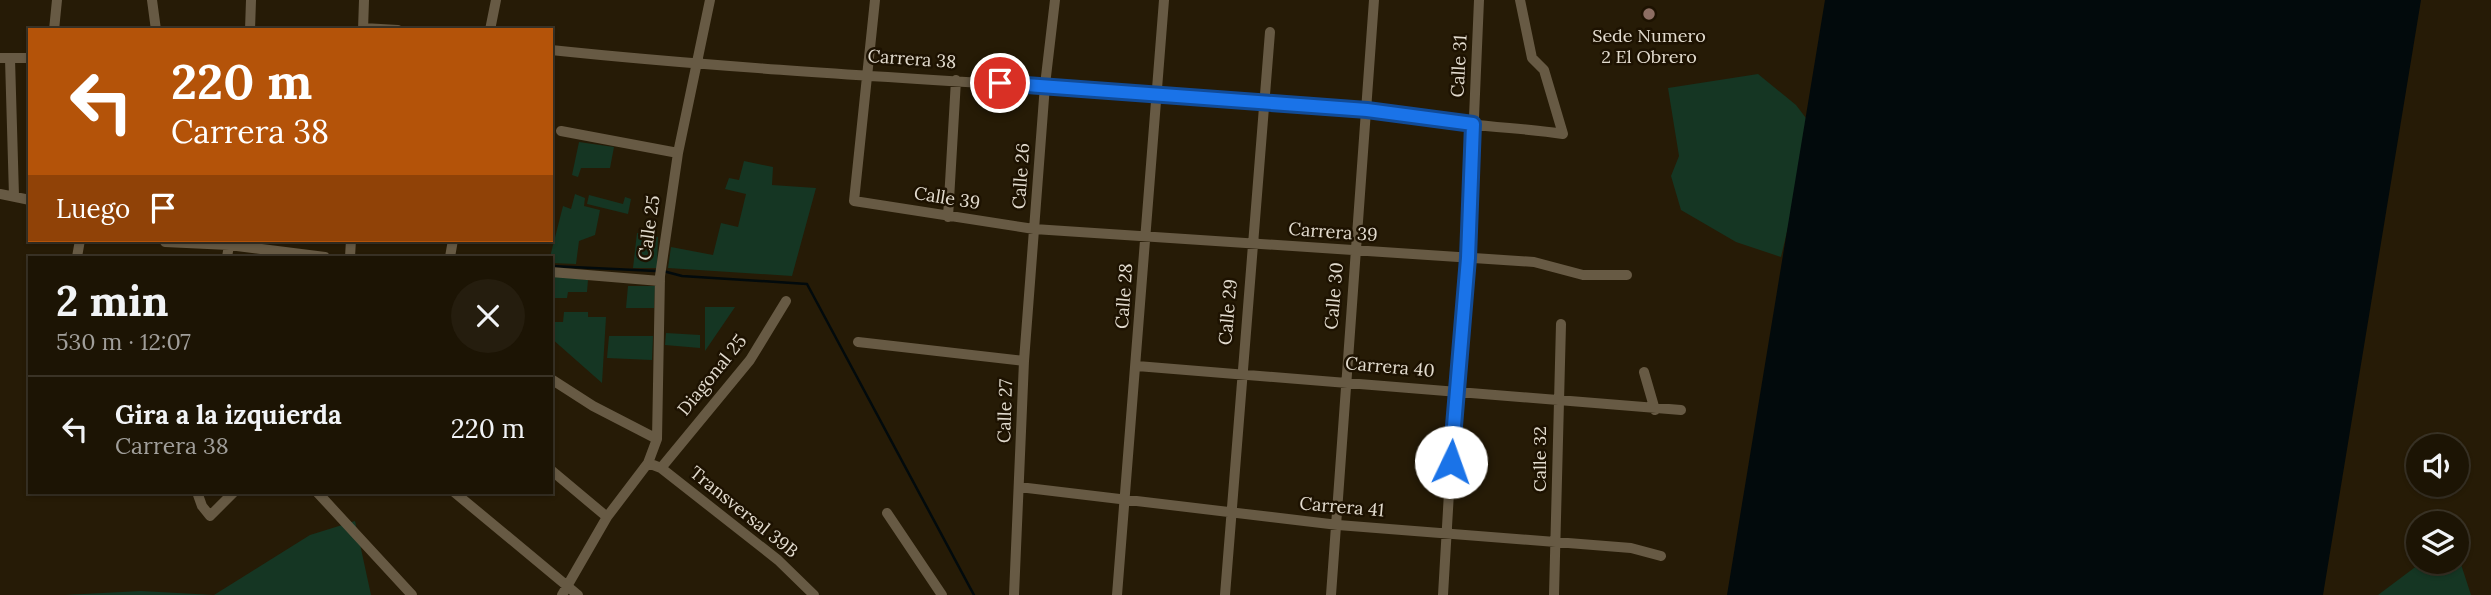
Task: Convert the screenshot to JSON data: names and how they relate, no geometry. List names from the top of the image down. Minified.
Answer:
{"streets":{"street":["Carrera 38","Calle 31","Calle 26","Calle 39","Calle 25","Carrera 39","Calle 28","Calle 30","Calle 29","Carrera 40","Diagonal 25","Calle 27","Calle 32","Carrera 41","Transversal 39B"]},"crossings":[["Carrera 38","Calle 31"],["Carrera 38","Calle 26"],["Carrera 38","Calle 39"],["Carrera 38","Calle 25"],["Carrera 38","Calle 28"],["Carrera 38","Calle 30"],["Carrera 38","Calle 29"],["Calle 31","Carrera 39"],["Calle 31","Carrera 40"],["Calle 31","Carrera 41"],["Calle 26","Calle 39"],["Calle 26","Carrera 39"],["Calle 26","Calle 27"],["Calle 39","Carrera 39"],["Calle 39","Calle 27"],["Calle 25","Transversal 39B"],["Carrera 39","Calle 28"],["Carrera 39","Calle 30"],["Carrera 39","Calle 29"],["Carrera 39","Calle 27"],["Calle 28","Carrera 40"],["Calle 28","Carrera 41"],["Calle 30","Carrera 40"],["Calle 30","Carrera 41"],["Calle 29","Carrera 40"],["Calle 29","Carrera 41"],["Carrera 40","Calle 32"],["Diagonal 25","Transversal 39B"],["Calle 27","Carrera 41"],["Calle 32","Carrera 41"]],"places":["Sede Numero 2 El Obrero"],"page":{"turn":["220 m","Carrera 38"],"then":"Luego","heading":["2 min","530 m · 12:07"],"list":[{"name":"Gira a la izquierda","note":"Carrera 38","value":"220 m"}]}}
